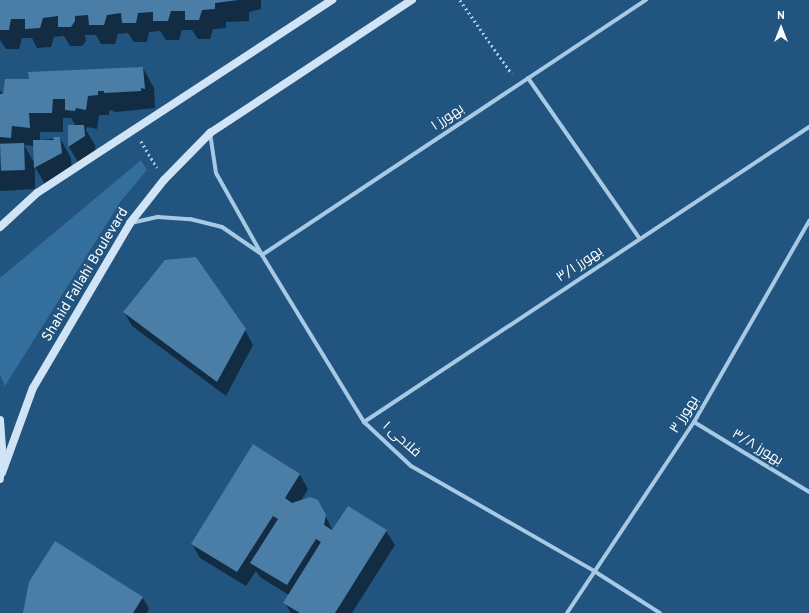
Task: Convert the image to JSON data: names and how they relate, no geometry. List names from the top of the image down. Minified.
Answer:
{"streets":{"main road":["Shahid Fallahi Boulevard"],"street":["بهورز ۱","بهورز ۳/۱","بهورز ۳","فلاحی ۱","بهورز ۳/۸"]},"crossings":[["بهورز ۱","فلاحی ۱"],["بهورز ۳/۱","فلاحی ۱"],["Shahid Fallahi Boulevard","فلاحی ۱"],["بهورز ۳","فلاحی ۱"],["بهورز ۳","بهورز ۳/۸"]],"north":"top"}
